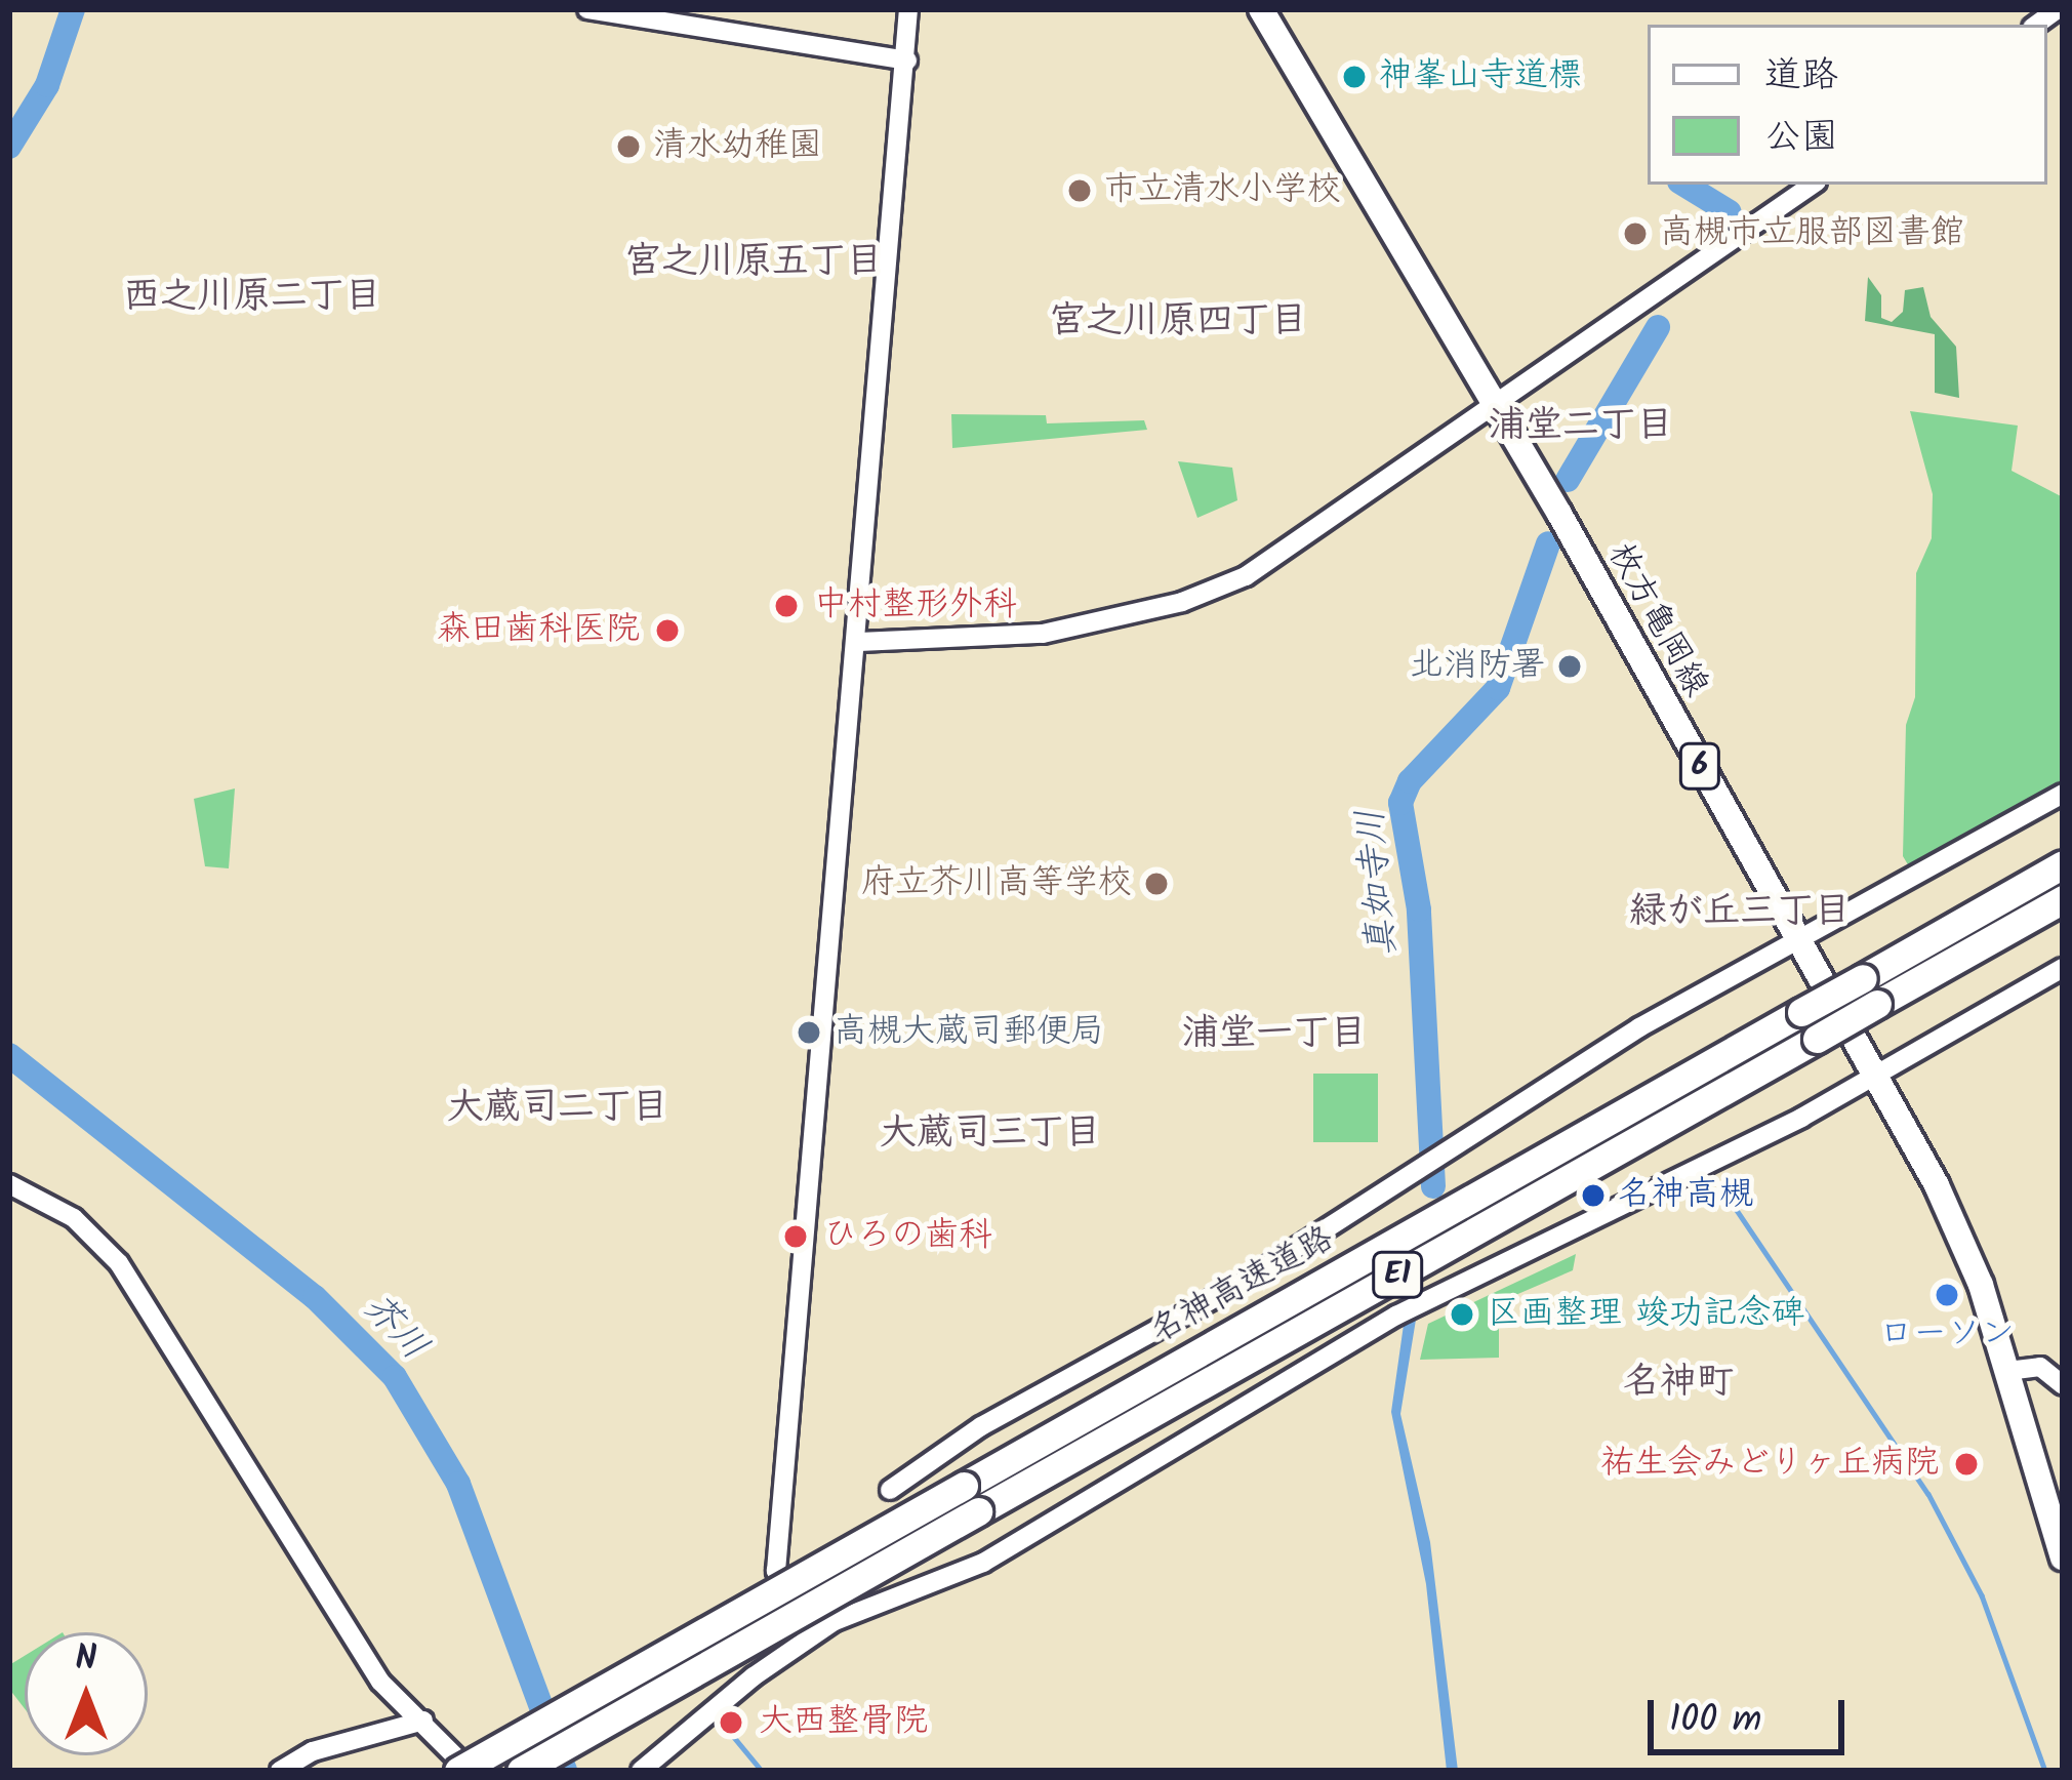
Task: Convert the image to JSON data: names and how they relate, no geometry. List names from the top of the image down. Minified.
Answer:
{"streets":{"highway":["E1","名神高速道路"],"main road":["枚方亀岡線","6"]},"districts":["宮之川原五丁目","西之川原二丁目","宮之川原四丁目","浦堂二丁目","緑が丘三丁目","浦堂一丁目","大蔵司二丁目","大蔵司三丁目","名神町"],"water":["真如寺川","芥川"],"places":["神峯山寺道標","清水幼稚園","市立清水小学校","高槻市立服部図書館","中村整形外科","森田歯科医院","北消防署","府立芥川高等学校","高槻大蔵司郵便局","名神高槻","ひろの歯科","ローソン","区画整理 竣功記念碑","祐生会みどりヶ丘病院","大西整骨院"],"legend":["道路","公園"],"scale_bar":"100 m","north":"top"}
